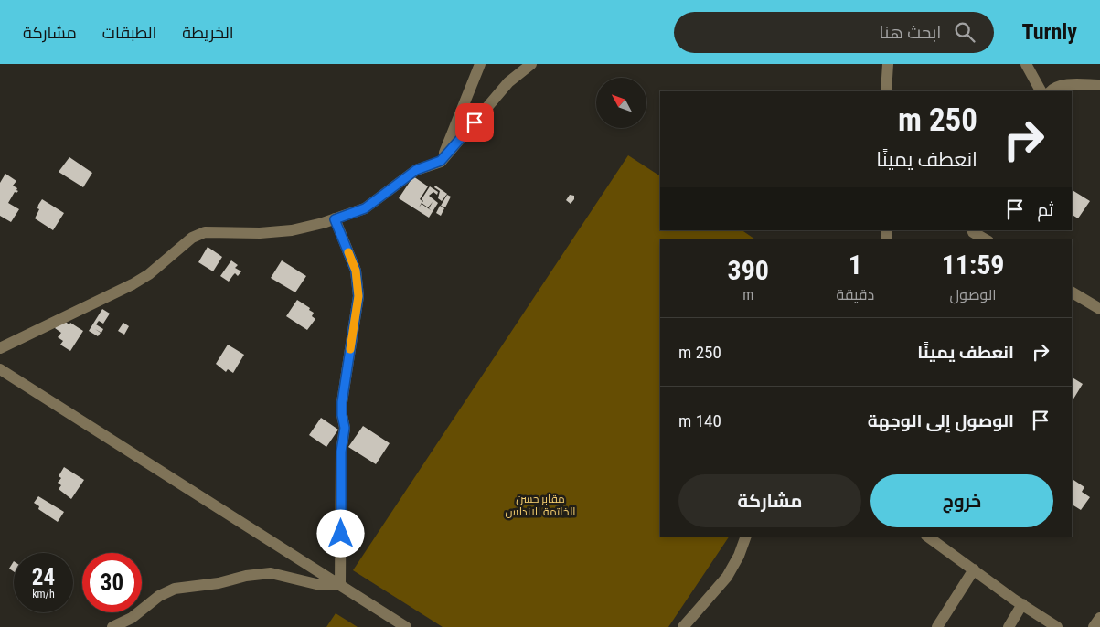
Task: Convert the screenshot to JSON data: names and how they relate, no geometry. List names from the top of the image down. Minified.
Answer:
{"parks":["مقابر حسن الخاتمة الاندلس"],"north":"top left","page":{"header":"Turnly","search":"ابحث هنا","nav":["الخريطة","الطبقات","مشاركة"],"turn":["250 m","انعطف يمينًا"],"then":"ثم","eta":["11:59","الوصول","1","دقيقة","390","m"],"list":[{"name":"انعطف يمينًا","value":"250 m"},{"name":"الوصول إلى الوجهة","value":"140 m"}],"buttons":["خروج","مشاركة"],"speed":"24 km/h","limit":"30"}}
